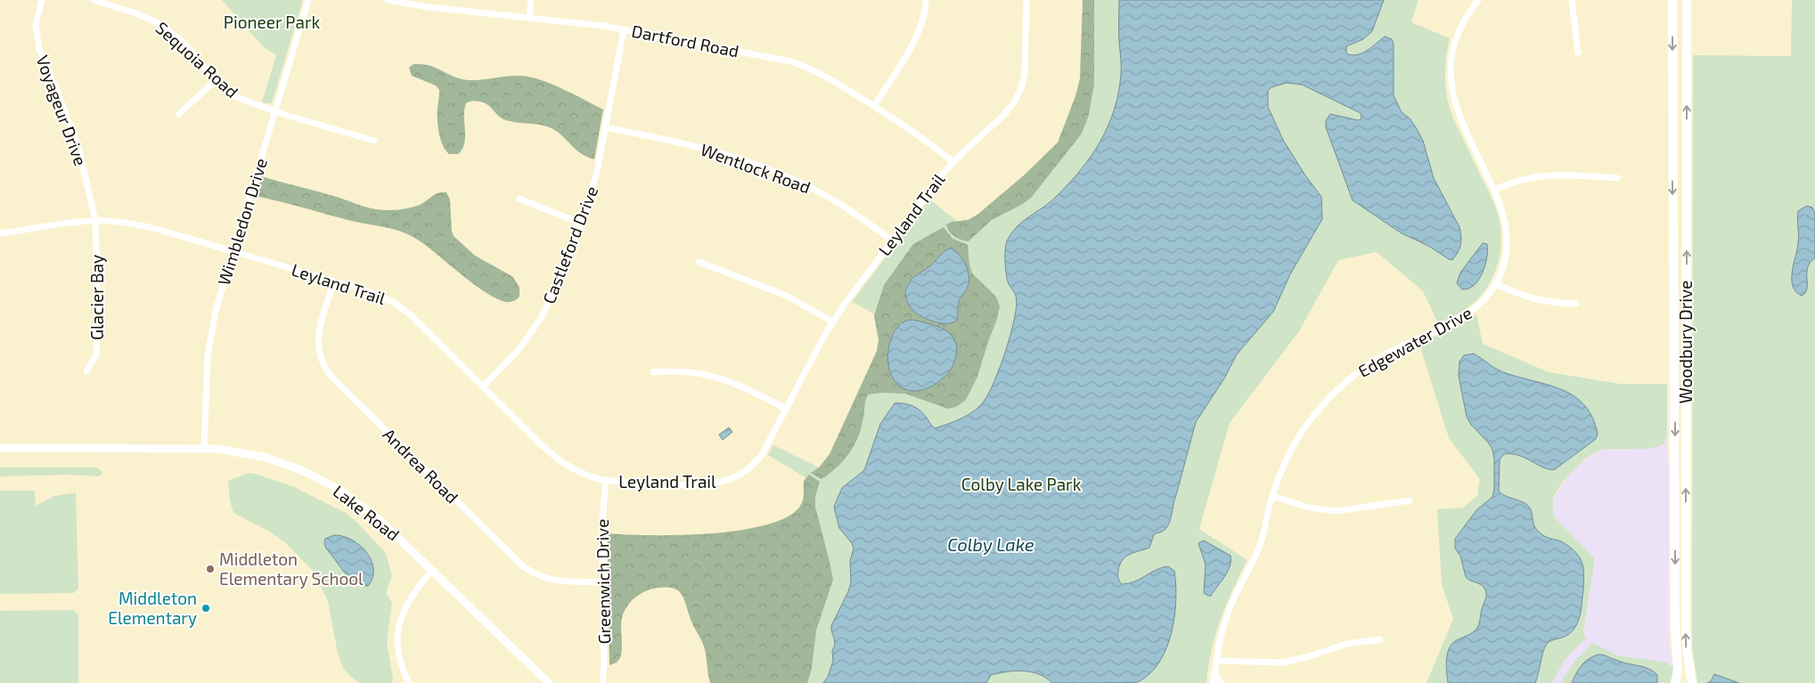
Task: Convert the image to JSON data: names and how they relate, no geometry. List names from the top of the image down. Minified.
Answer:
{"streets":{"main road":["Woodbury Drive"],"street":["Dartford Road","Sequoia Road","Voyageur Drive","Wentlock Road","Leyland Trail","Wimbledon Drive","Castleford Drive","Glacier Bay","Edgewater Drive","Andrea Road","Lake Road","Greenwich Drive"]},"crossings":[["Dartford Road","Leyland Trail"],["Dartford Road","Castleford Drive"],["Sequoia Road","Wimbledon Drive"],["Voyageur Drive","Leyland Trail"],["Voyageur Drive","Glacier Bay"],["Wentlock Road","Leyland Trail"],["Wentlock Road","Castleford Drive"],["Leyland Trail","Wimbledon Drive"],["Leyland Trail","Castleford Drive"],["Leyland Trail","Glacier Bay"],["Leyland Trail","Andrea Road"],["Leyland Trail","Greenwich Drive"],["Wimbledon Drive","Lake Road"],["Andrea Road","Greenwich Drive"]],"water":["Colby Lake"],"parks":["Pioneer Park","Colby Lake Park"],"places":["Middleton Elementary School","Middleton Elementary"]}
